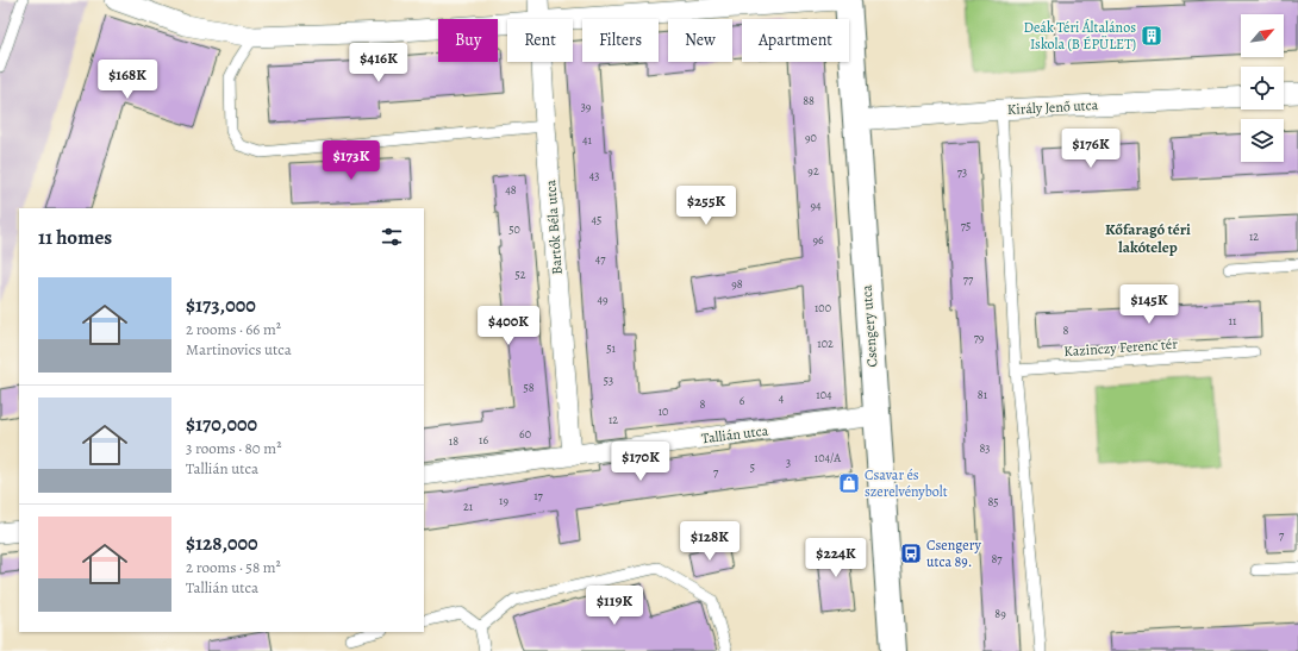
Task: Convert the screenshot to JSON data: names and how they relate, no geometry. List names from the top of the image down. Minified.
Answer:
{"streets":{"main road":["Csengery utca"],"street":["Király Jenő utca","Bartók Béla utca","Tallián utca"],"lane":["Kazinczy Ferenc tér"]},"crossings":[["Király Jenő utca","Csengery utca"],["Bartók Béla utca","Tallián utca"],["Csengery utca","Tallián utca"]],"districts":["Kőfaragó téri lakótelep"],"places":{"building":["Deák Téri Általános Iskola (B ÉPÜLET)"],"shop":["Csavar és szerelvénybolt"],"bus stop":["Csengery utca 89."]},"house_numbers":["88","39","90","41","92","73","43","48","94","45","75","50","12","96","47","52","77","98","49","100","11","8","79","102","51","53","58","104","81","4","6","8","10","12","60","16","18","83","104/A","3","5","7","17","19","85","21","7","87","89"],"north":"top right","page":{"chip":["Buy","Rent","Filters","New","Apartment"],"price":["$416K","$168K","$176K","$173K","$255K","$145K","$400K","$170K","$128K","$224K","$119K"],"heading":"11 homes","list":[{"name":"$173,000","note":"2 rooms · 66 m² · Martinovics utca"},{"name":"$170,000","note":"3 rooms · 80 m² · Tallián utca"},{"name":"$128,000","note":"2 rooms · 58 m² · Tallián utca"}]}}
